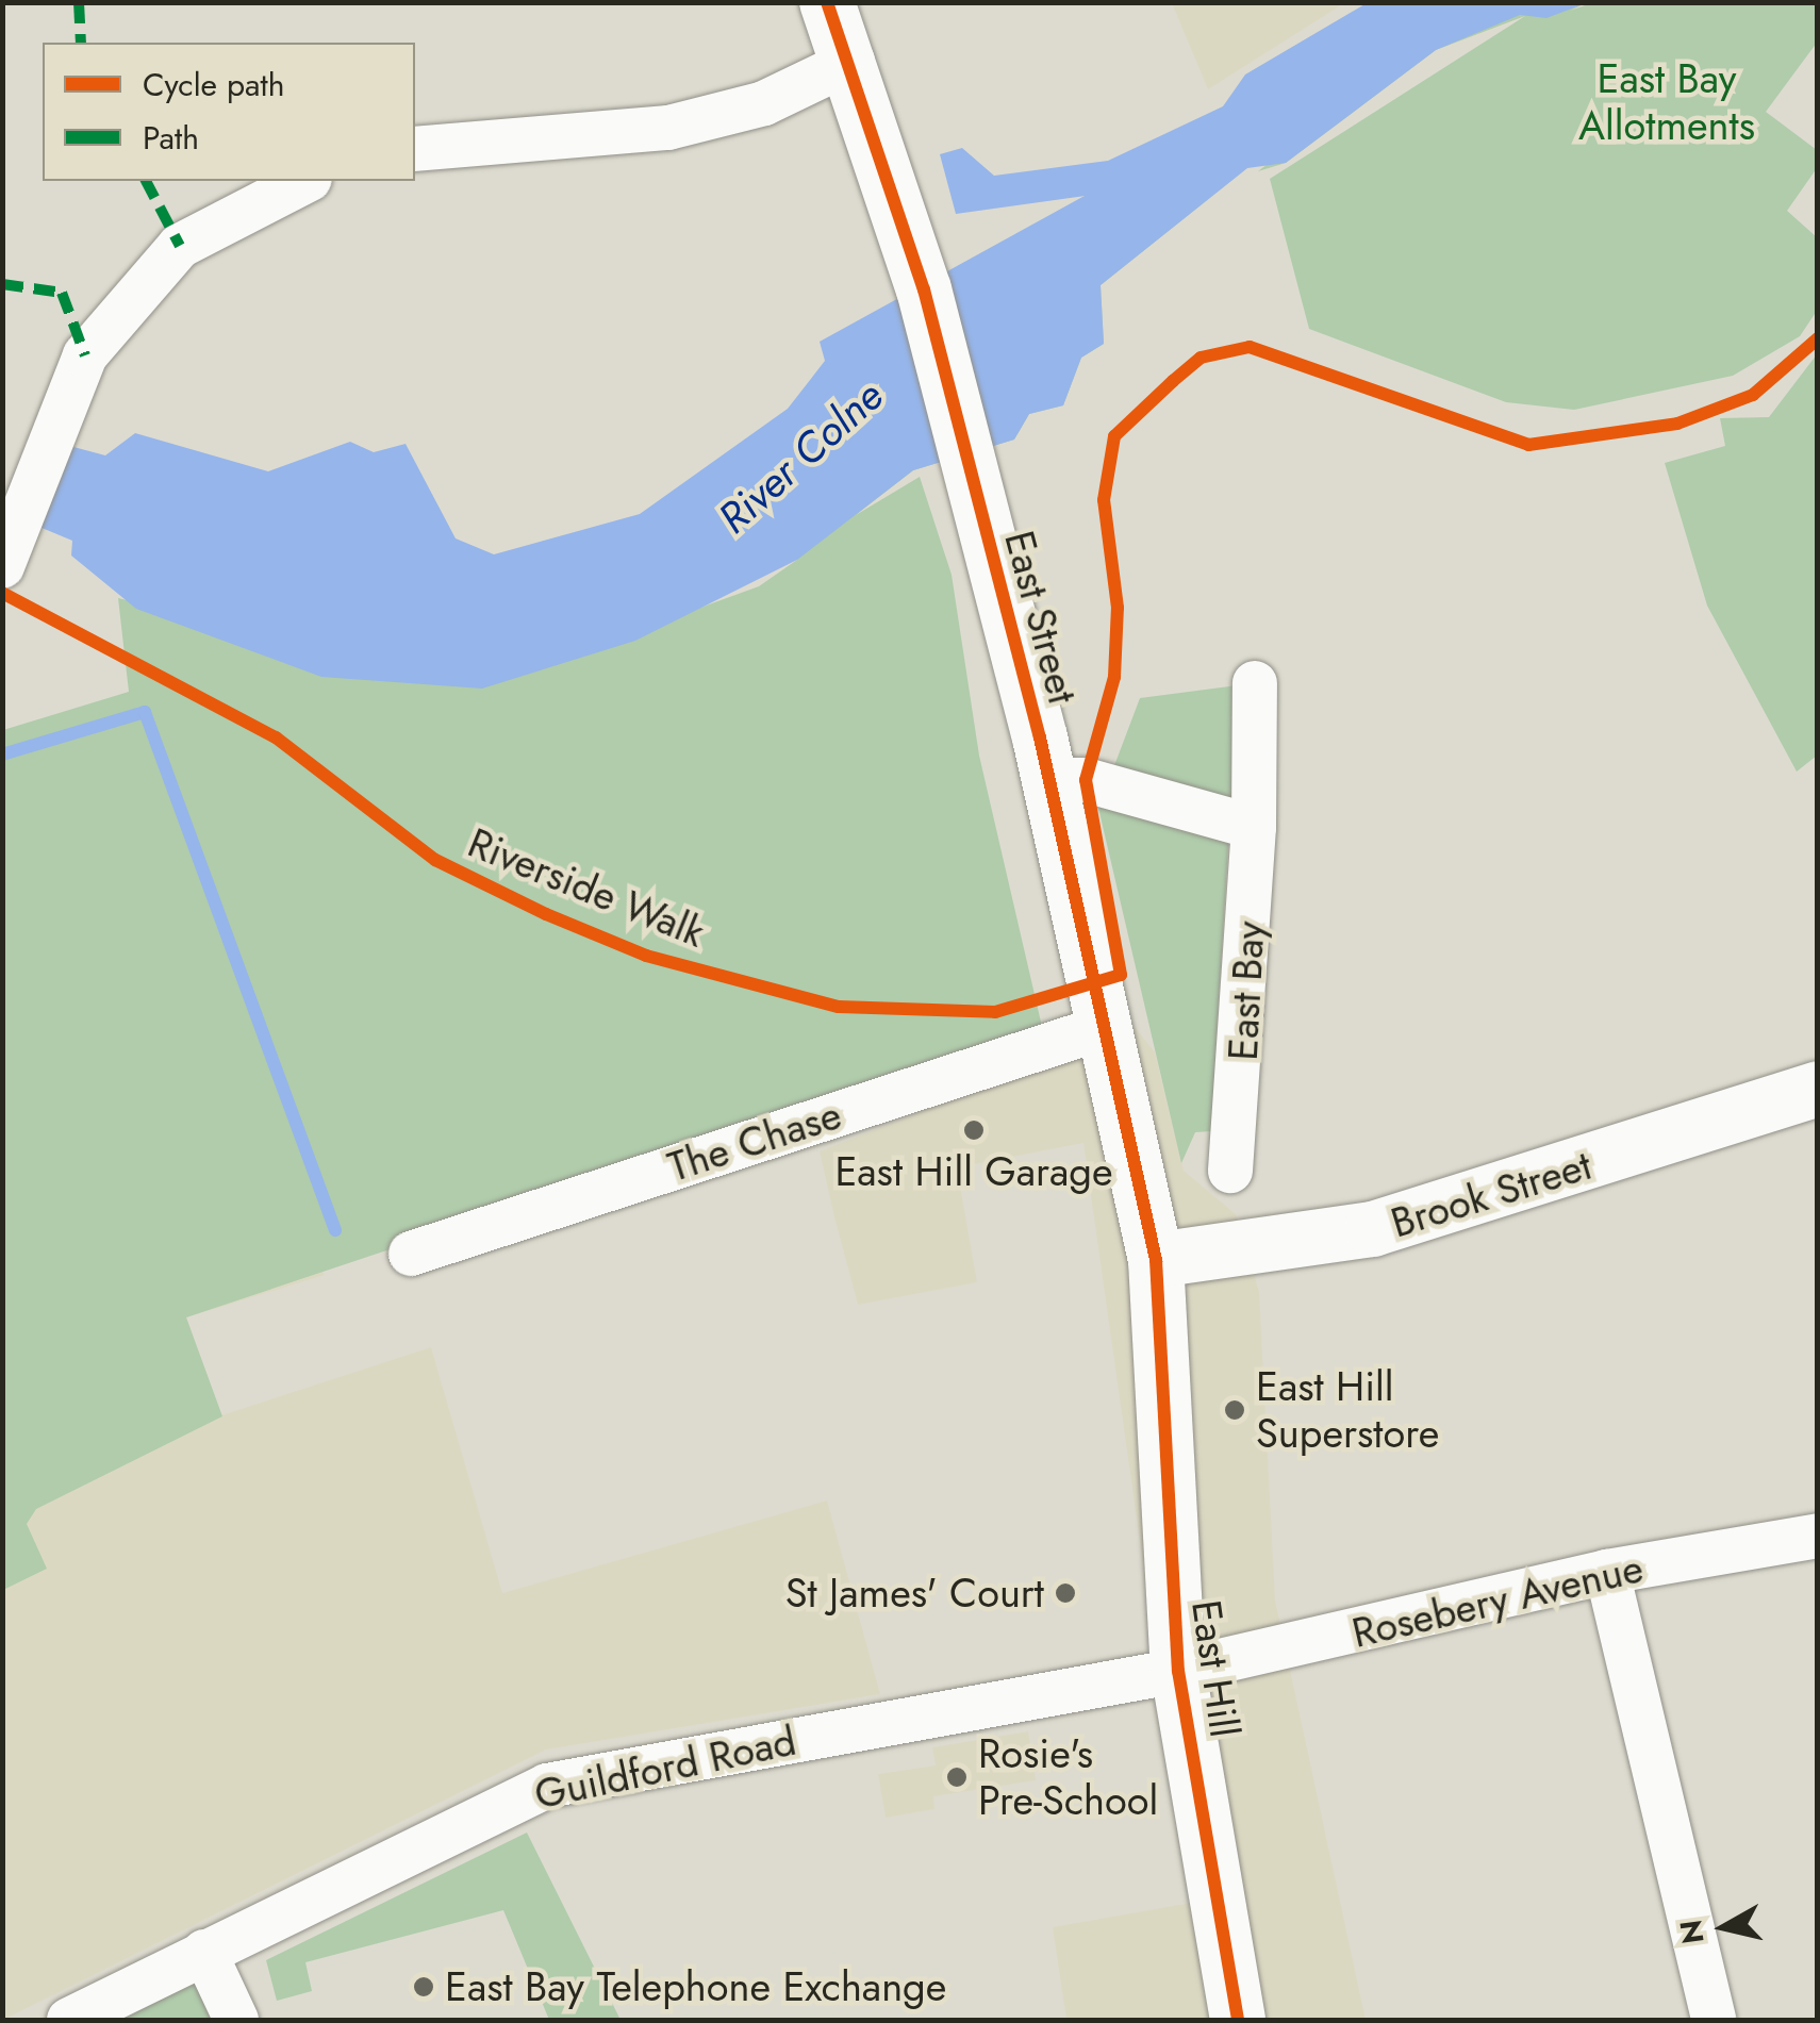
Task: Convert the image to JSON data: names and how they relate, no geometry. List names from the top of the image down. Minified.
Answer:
{"streets":{"street":["East Street","East Bay","The Chase","Brook Street","Rosebery Avenue","East Hill","Guildford Road"],"cycle path":["Riverside Walk"]},"crossings":[["East Street","The Chase"],["East Street","Brook Street"],["East Street","East Hill"],["Brook Street","East Hill"],["Rosebery Avenue","East Hill"],["Rosebery Avenue","Guildford Road"],["East Hill","Guildford Road"]],"water":["River Colne"],"parks":["East Bay Allotments"],"places":["East Hill Garage","East Hill Superstore","St James' Court","Rosie's Pre-School","East Bay Telephone Exchange"],"legend":["Cycle path","Path"],"north":"left"}
